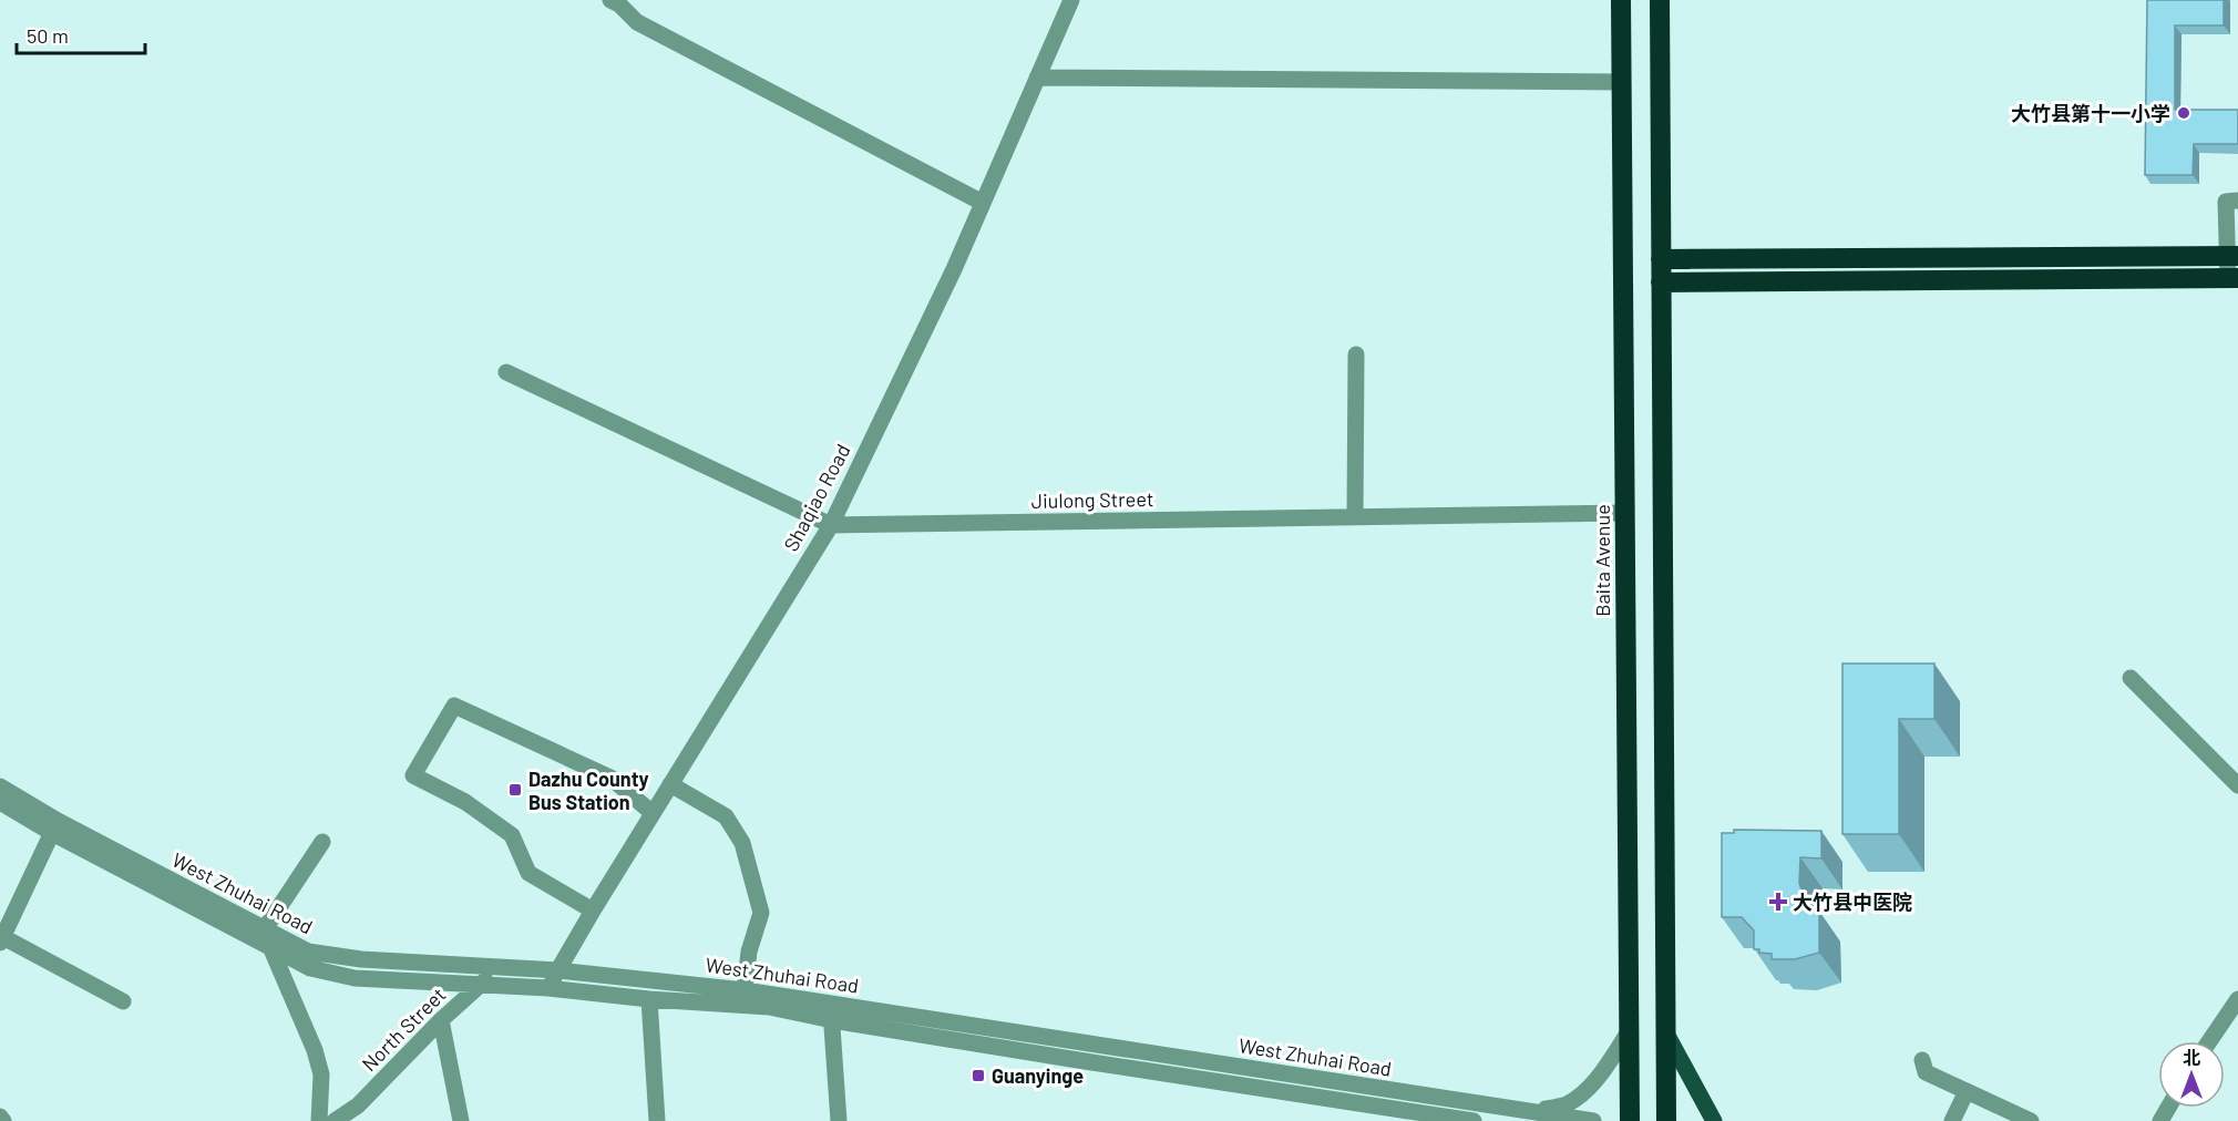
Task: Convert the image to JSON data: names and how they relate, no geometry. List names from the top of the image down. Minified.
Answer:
{"streets":{"highway":["Baita Avenue"],"street":["Shaqiao Road","Jiulong Street","West Zhuhai Road","North Street"]},"crossings":[["Shaqiao Road","Jiulong Street"],["Shaqiao Road","West Zhuhai Road"],["Jiulong Street","Baita Avenue"],["West Zhuhai Road","North Street"]],"places":{"other":["大竹县第十一小学"],"transit":["Dazhu County Bus Station","Guanyinge"],"health":["大竹县中医院"]},"scale_bar":"50 m","north":"top"}
